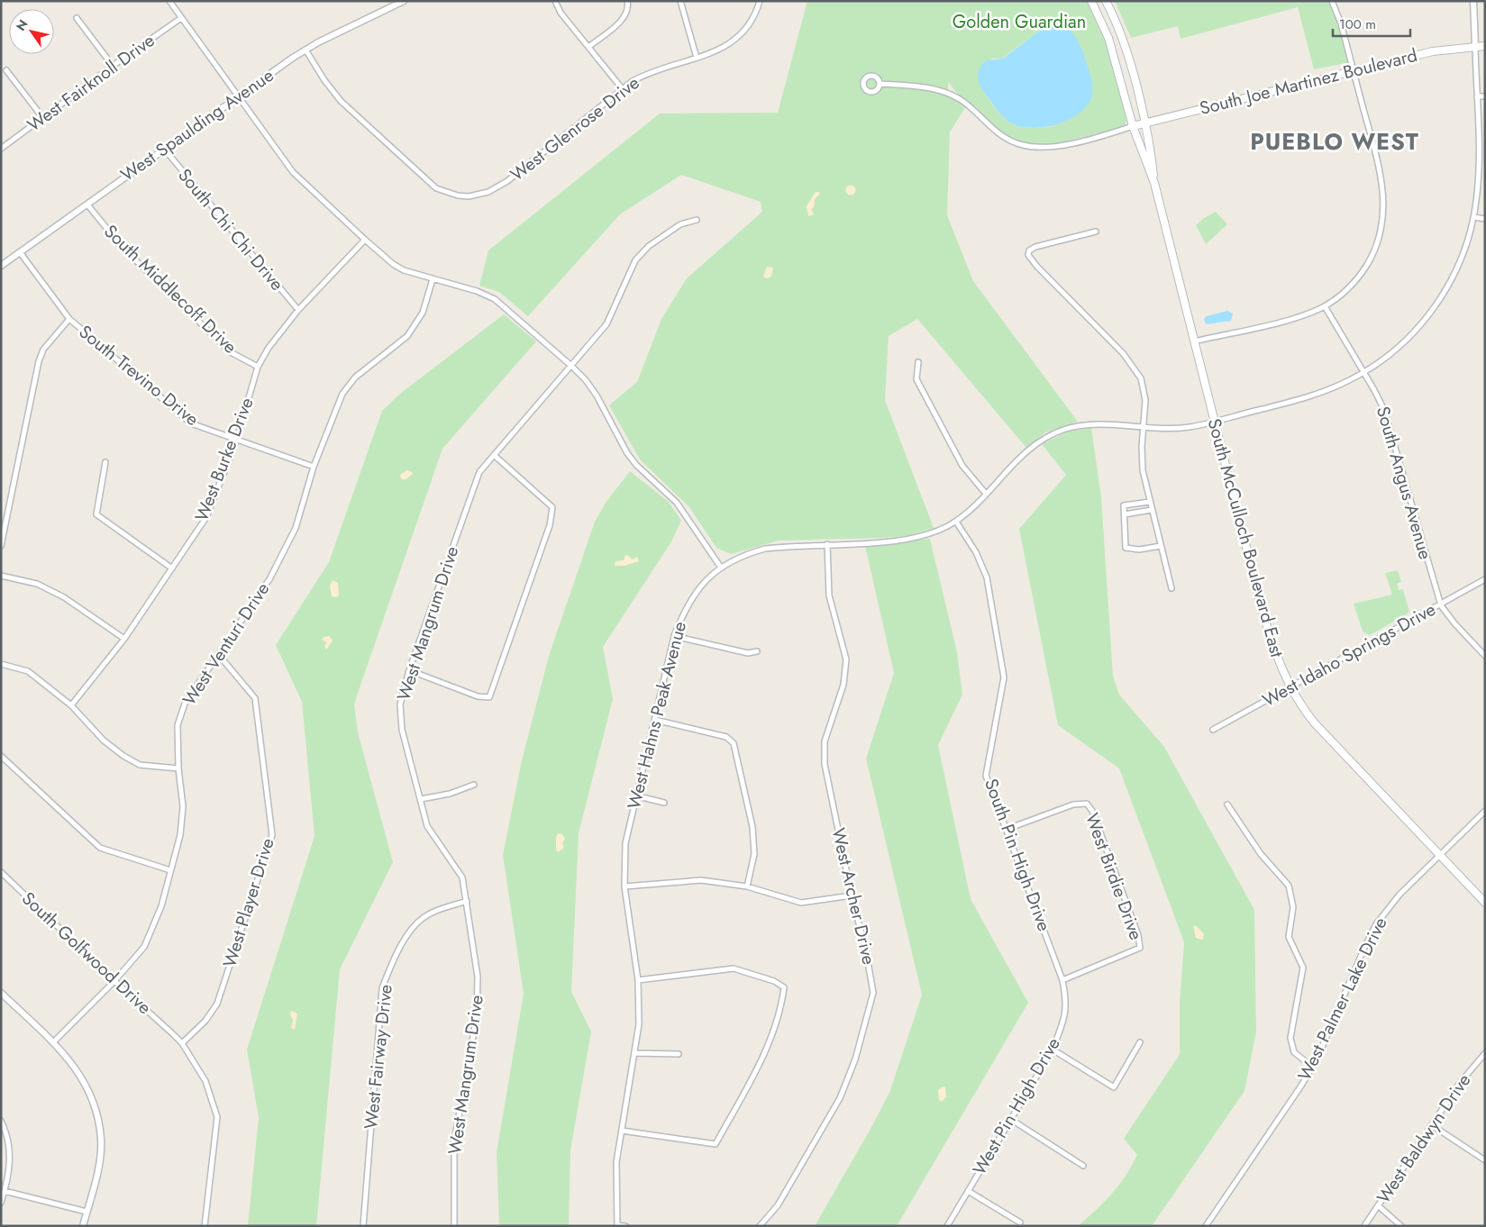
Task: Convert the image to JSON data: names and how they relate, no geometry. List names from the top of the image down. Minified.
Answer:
{"streets":{"main road":["South Joe Martinez Boulevard","South McCulloch Boulevard East"],"street":["West Fairknoll Drive","West Spaulding Avenue","West Glenrose Drive","South Chi Chi Drive","South Middlecoff Drive","South Trevino Drive","West Burke Drive","South Angus Avenue","West Mangrum Drive","West Venturi Drive","West Idaho Springs Drive","West Hahns Peak Avenue","South Pin High Drive","West Birdie Drive","West Archer Drive","West Player Drive","South Golfwood Drive","West Palmer Lake Drive","West Fairway Drive","West Pin High Drive","West Baldwyn Drive"]},"crossings":[["South Joe Martinez Boulevard","South McCulloch Boulevard East"],["South Joe Martinez Boulevard","West Hahns Peak Avenue"],["West Spaulding Avenue","West Glenrose Drive"],["West Spaulding Avenue","South Chi Chi Drive"],["West Spaulding Avenue","South Middlecoff Drive"],["West Spaulding Avenue","South Trevino Drive"],["South Chi Chi Drive","West Burke Drive"],["South Middlecoff Drive","West Burke Drive"],["South Trevino Drive","West Burke Drive"],["South Trevino Drive","West Venturi Drive"],["South Angus Avenue","West Idaho Springs Drive"],["South Angus Avenue","West Hahns Peak Avenue"],["South McCulloch Boulevard East","West Idaho Springs Drive"],["South McCulloch Boulevard East","West Hahns Peak Avenue"],["South McCulloch Boulevard East","West Palmer Lake Drive"],["West Mangrum Drive","West Fairway Drive"],["West Venturi Drive","West Player Drive"],["West Venturi Drive","South Golfwood Drive"],["West Hahns Peak Avenue","South Pin High Drive"],["West Hahns Peak Avenue","West Archer Drive"],["South Pin High Drive","West Birdie Drive"],["South Pin High Drive","West Pin High Drive"],["West Birdie Drive","West Pin High Drive"],["West Player Drive","South Golfwood Drive"]],"districts":["PUEBLO WEST"],"parks":["Golden Guardian"],"scale_bar":"100 m","north":"top left"}
